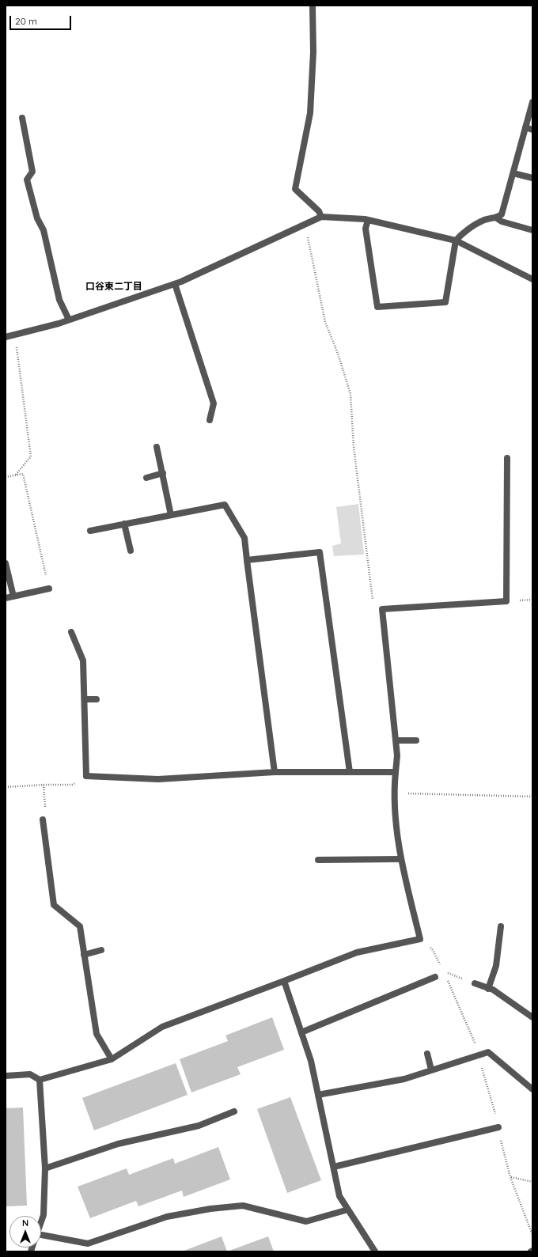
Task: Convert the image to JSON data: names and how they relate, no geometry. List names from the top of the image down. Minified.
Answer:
{"districts":["口谷東二丁目"],"scale_bar":"20 m","north":"top"}
